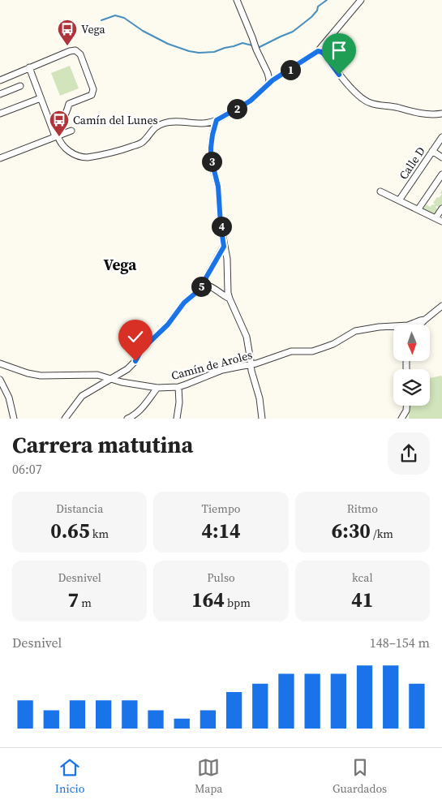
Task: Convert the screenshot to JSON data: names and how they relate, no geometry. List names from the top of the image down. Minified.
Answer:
{"streets":{"street":["Calle D","Camín de Aroles"]},"districts":["Vega"],"places":{"bus stop":["Vega","Camín del Lunes"]},"north":"bottom","page":{"pins":["1","2","3","4","5"],"heading":["Carrera matutina","06:07"],"stats":[["Distancia","0.65 km"],["Tiempo","4:14"],["Ritmo","6:30 /km"],["Desnivel","7 m"],["Pulso","164 bpm"],["kcal","41"]],"chart":["Desnivel","148–154 m"],"tabs":["Inicio","Mapa","Guardados"]}}
